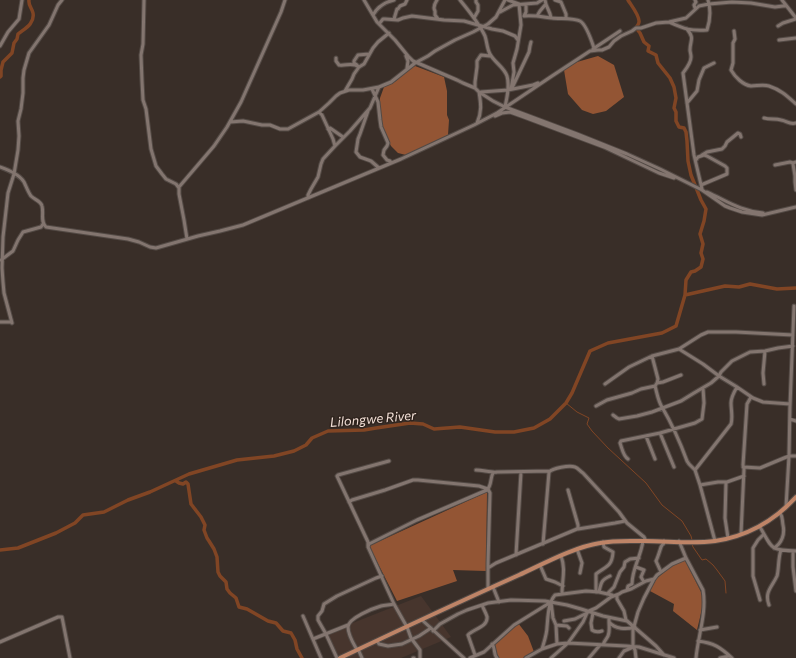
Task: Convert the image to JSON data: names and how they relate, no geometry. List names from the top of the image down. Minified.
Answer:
{"water":["Lilongwe River"]}
